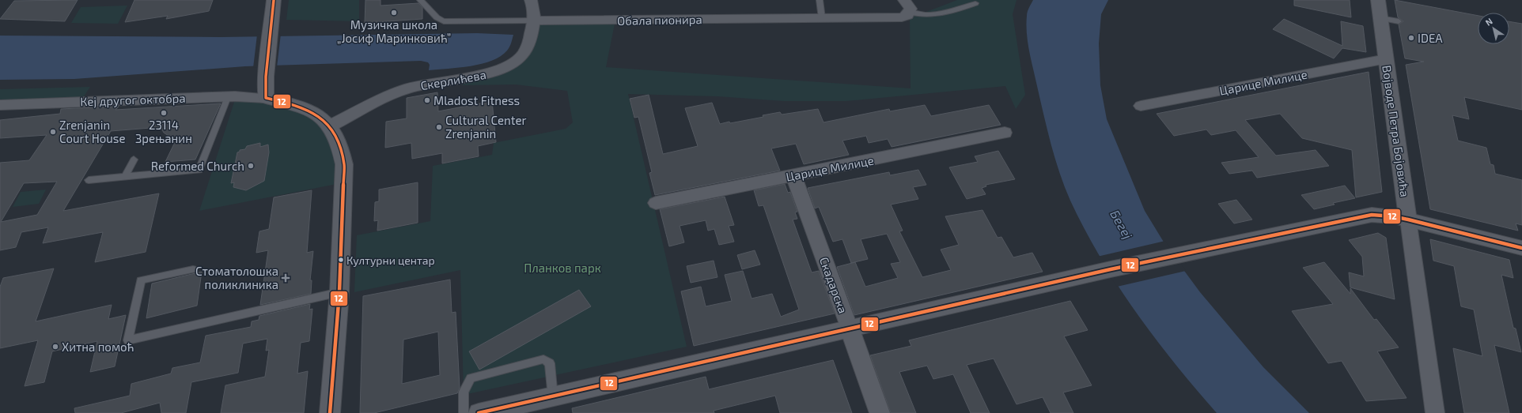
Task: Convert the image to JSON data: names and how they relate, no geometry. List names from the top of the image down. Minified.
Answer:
{"streets":{"street":["Обала пионира","Скерлићева","Царице Милице","Кеј другог октобра","Војводе Петра Бојовића","Скадарска"]},"crossings":[["Обала пионира","Скерлићева"],["Царице Милице","Војводе Петра Бојовића"],["Царице Милице","Скадарска"]],"water":["Бегеј"],"parks":["Планков парк"],"places":{"other":["Музичка школа „Јосиф Маринковић”","IDEA","Mladost Fitness","23114 Зрењанин","Cultural Center Zrenjanin","Zrenjanin Court House","Reformed Church","Културни центар","Хитна помоћ"],"health":["Стоматолошка поликлиника"]},"lines":["transit line 12"],"north":"top left"}
